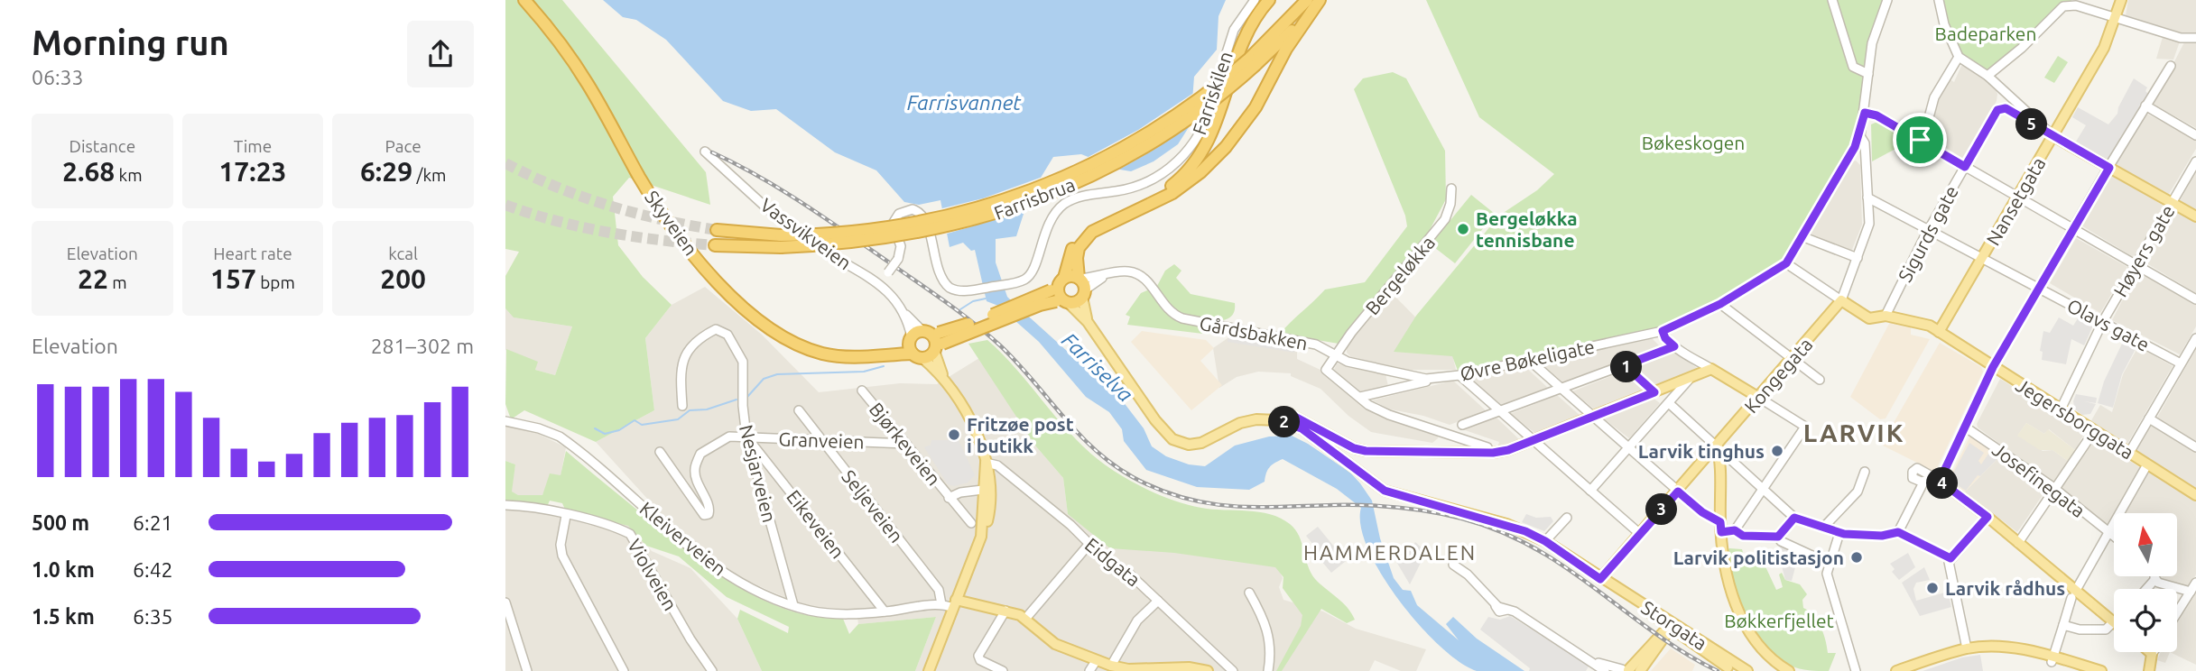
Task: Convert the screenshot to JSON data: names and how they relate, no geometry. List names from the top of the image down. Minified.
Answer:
{"streets":{"highway":["Farrisbrua","Skyveien"],"main road":["Nansetgata","Kongegata","Jegersborggata","Storgata"],"street":["Farriskilen","Vassvikveien","Sigurds gate","Høyers gate","Bergeløkka","Olavs gate","Gårdsbakken","Øvre Bøkeligate","Granveien","Bjørkeveien","Nesjarveien","Josefinegata","Seljeveien","Eikeveien","Kleiverveien","Eidgata","Violveien"]},"crossings":[["Farriskilen","Vassvikveien"],["Nansetgata","Sigurds gate"],["Nansetgata","Olavs gate"],["Nansetgata","Jegersborggata"],["Skyveien","Vassvikveien"],["Sigurds gate","Olavs gate"],["Sigurds gate","Jegersborggata"],["Høyers gate","Olavs gate"],["Høyers gate","Jegersborggata"],["Bergeløkka","Gårdsbakken"],["Bergeløkka","Øvre Bøkeligate"],["Olavs gate","Kongegata"],["Gårdsbakken","Øvre Bøkeligate"],["Gårdsbakken","Storgata"],["Øvre Bøkeligate","Kongegata"],["Kongegata","Jegersborggata"],["Kongegata","Storgata"],["Granveien","Bjørkeveien"],["Granveien","Nesjarveien"],["Granveien","Seljeveien"],["Granveien","Eikeveien"],["Nesjarveien","Eikeveien"],["Nesjarveien","Kleiverveien"],["Seljeveien","Kleiverveien"],["Eikeveien","Kleiverveien"]],"districts":["LARVIK","HAMMERDALEN"],"water":["Farrisvannet","Farriselva"],"parks":["Badeparken","Bøkeskogen","Bøkkerfjellet"],"places":["Bergeløkka tennisbane","Fritzøe post i butikk","Larvik tinghus","Larvik politistasjon","Larvik rådhus"],"north":"top","page":{"heading":["Morning run","06:33"],"stats":[["Distance","2.68 km"],["Time","17:23"],["Pace","6:29 /km"],["Elevation","22 m"],["Heart rate","157 bpm"],["kcal","200"]],"pins":["5","1","2","4","3"],"chart":["Elevation","281–302 m"],"list":[{"name":"500 m","note":"6:21"},{"name":"1.0 km","note":"6:42"},{"name":"1.5 km","note":"6:35"}]}}
